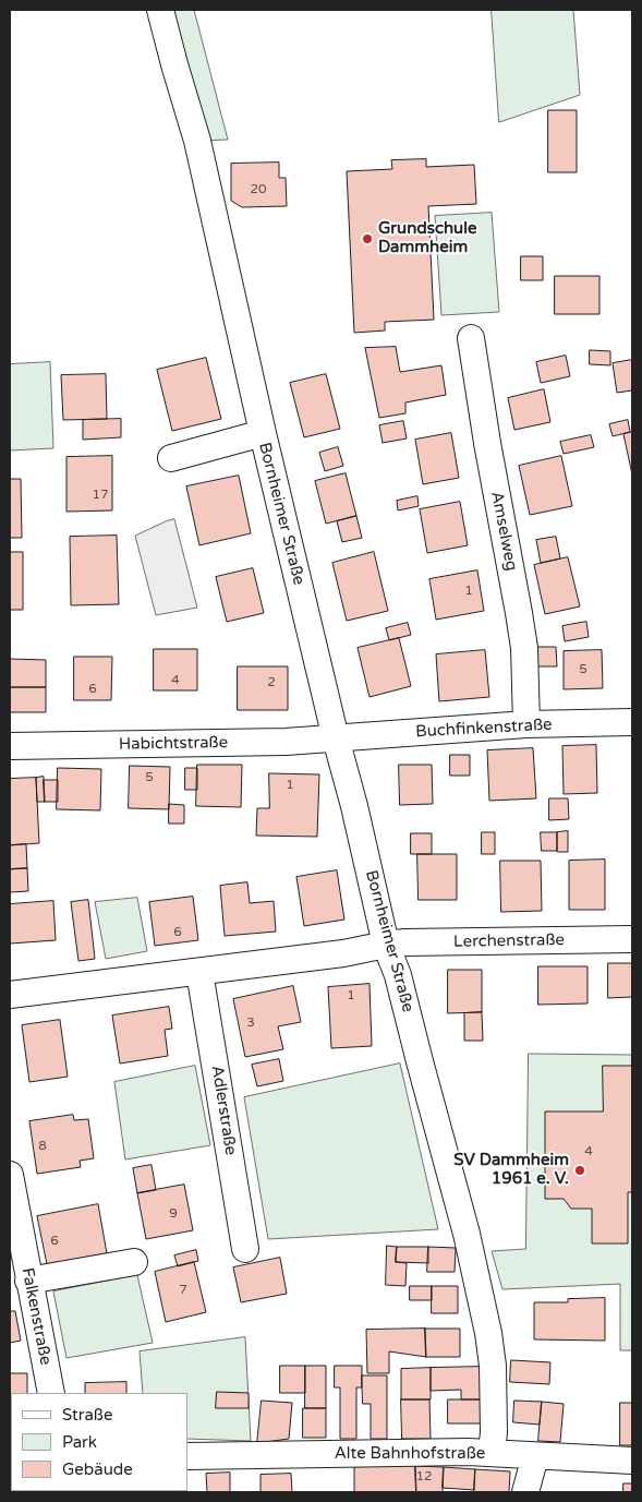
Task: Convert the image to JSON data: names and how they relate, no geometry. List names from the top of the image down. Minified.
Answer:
{"streets":{"street":["Bornheimer Straße","Amselweg","Buchfinkenstraße","Habichtstraße","Lerchenstraße","Adlerstraße","Falkenstraße","Alte Bahnhofstraße"]},"crossings":[["Bornheimer Straße","Buchfinkenstraße"],["Bornheimer Straße","Habichtstraße"],["Bornheimer Straße","Lerchenstraße"],["Bornheimer Straße","Alte Bahnhofstraße"],["Amselweg","Buchfinkenstraße"],["Buchfinkenstraße","Habichtstraße"]],"places":["Grundschule Dammheim","SV Dammheim 1961 e. V."],"house_numbers":["20","17","1","5","4","2","6","5","1","6","1","3","8","4","9","6","7","12"],"legend":["Straße","Park","Gebäude"]}
